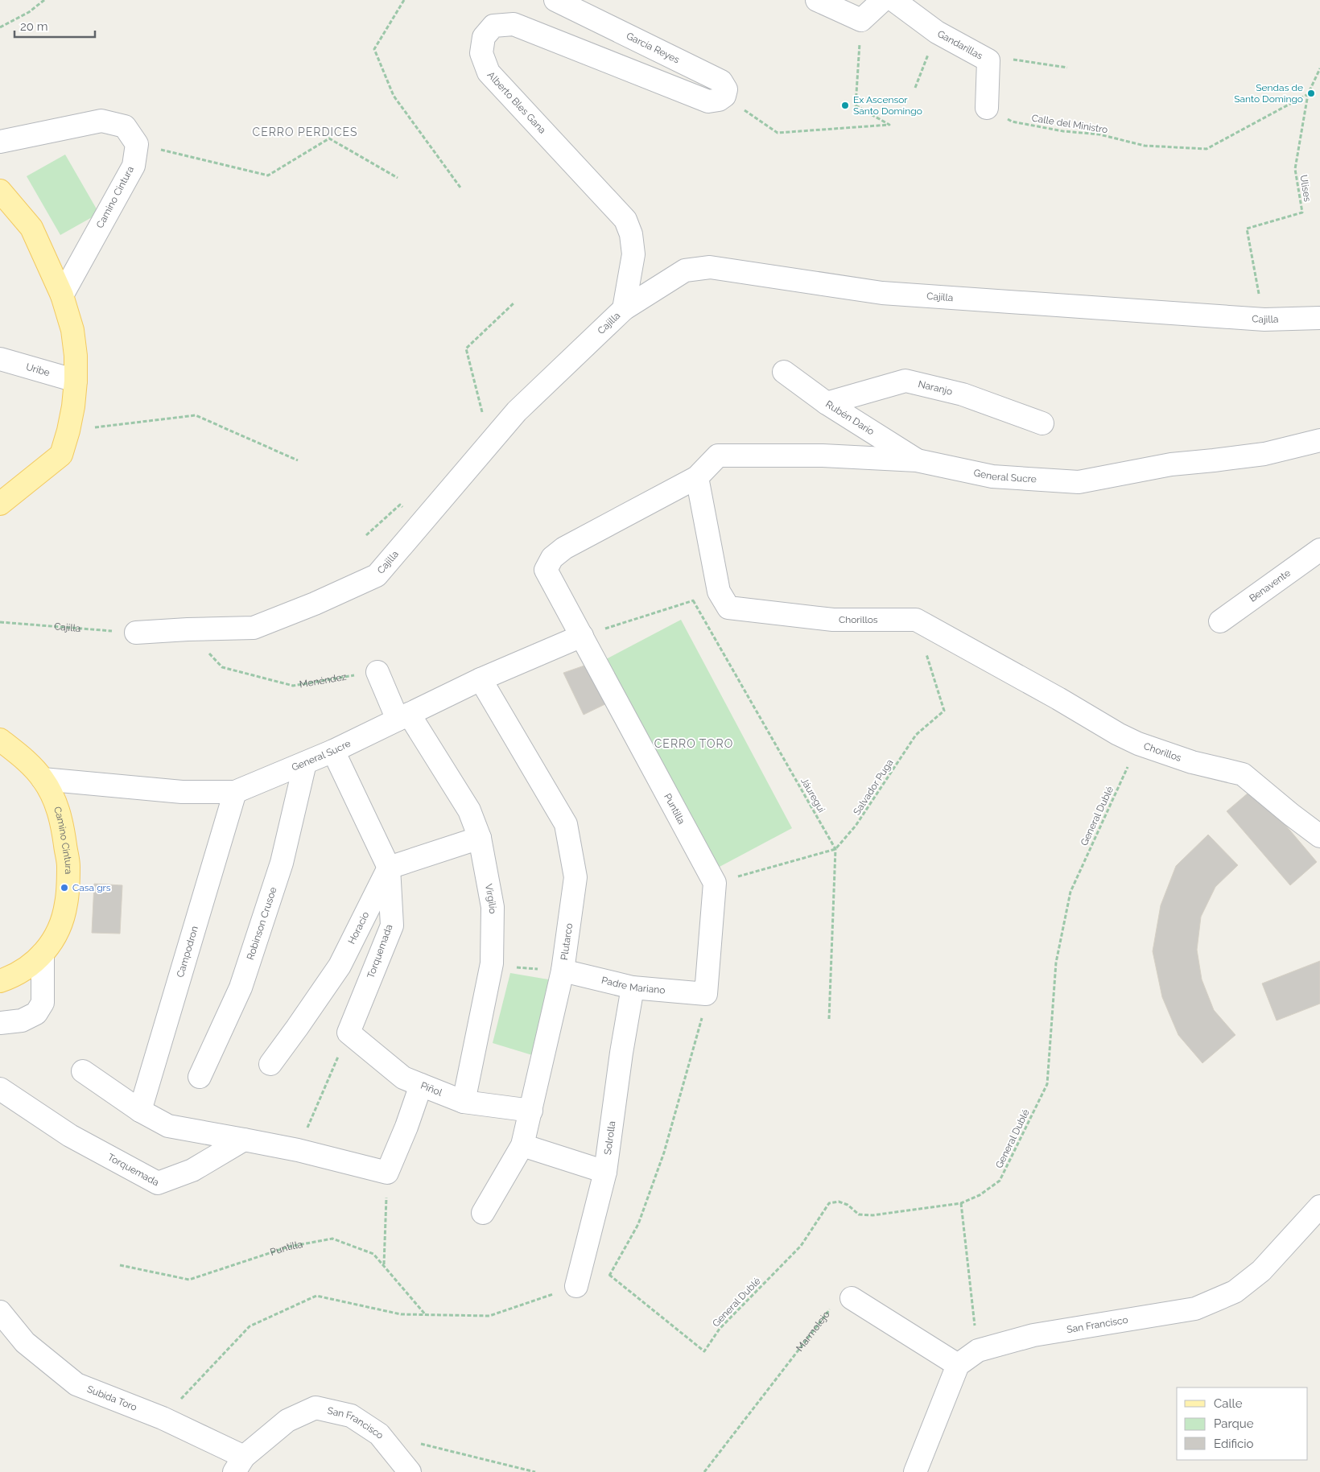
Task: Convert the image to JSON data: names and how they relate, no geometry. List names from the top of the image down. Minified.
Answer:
{"streets":{"main road":["Camino Cintura"],"street":["Gandarillas","García Reyes","Alberto Bles Gana","Cajilla","Uribe","Naranjo","Rubén Darío","General Sucre","Benavente","Chorillos","Puntilla","Virgilio","Robinson Crusoe","Horacio","Plutarco","Campodron","Torquemada","Padre Mariano","Piñol","Solrolla","San Francisco","Subida Toro"],"path":["Calle del Ministro","Ulises","Menéndez","Salvador Puga","Jáuregui","General Dublé","Marmolejo"]},"crossings":[["Gandarillas","Calle del Ministro"],["García Reyes","Alberto Bles Gana"],["Alberto Bles Gana","Cajilla"],["Calle del Ministro","Ulises"],["Ulises","Cajilla"],["Camino Cintura","General Sucre"],["Cajilla","Menéndez"],["Naranjo","Rubén Darío"],["Rubén Darío","General Sucre"],["General Sucre","Chorillos"],["General Sucre","Puntilla"],["General Sucre","Virgilio"],["General Sucre","Robinson Crusoe"],["General Sucre","Plutarco"],["General Sucre","Campodron"],["General Sucre","Torquemada"],["Chorillos","Salvador Puga"],["Chorillos","General Dublé"],["Salvador Puga","Jáuregui"],["Puntilla","Padre Mariano"],["Puntilla","Subida Toro"],["Virgilio","Piñol"],["Horacio","Torquemada"],["Plutarco","Padre Mariano"],["Plutarco","Piñol"],["Torquemada","Piñol"],["Padre Mariano","Solrolla"],["San Francisco","Subida Toro"]],"districts":["CERRO PERDICES","CERRO TORO"],"places":["Sendas de Santo Domingo","Ex Ascensor Santo Domingo","Casa grs"],"legend":["Calle","Parque","Edificio"],"scale_bar":"20 m"}
